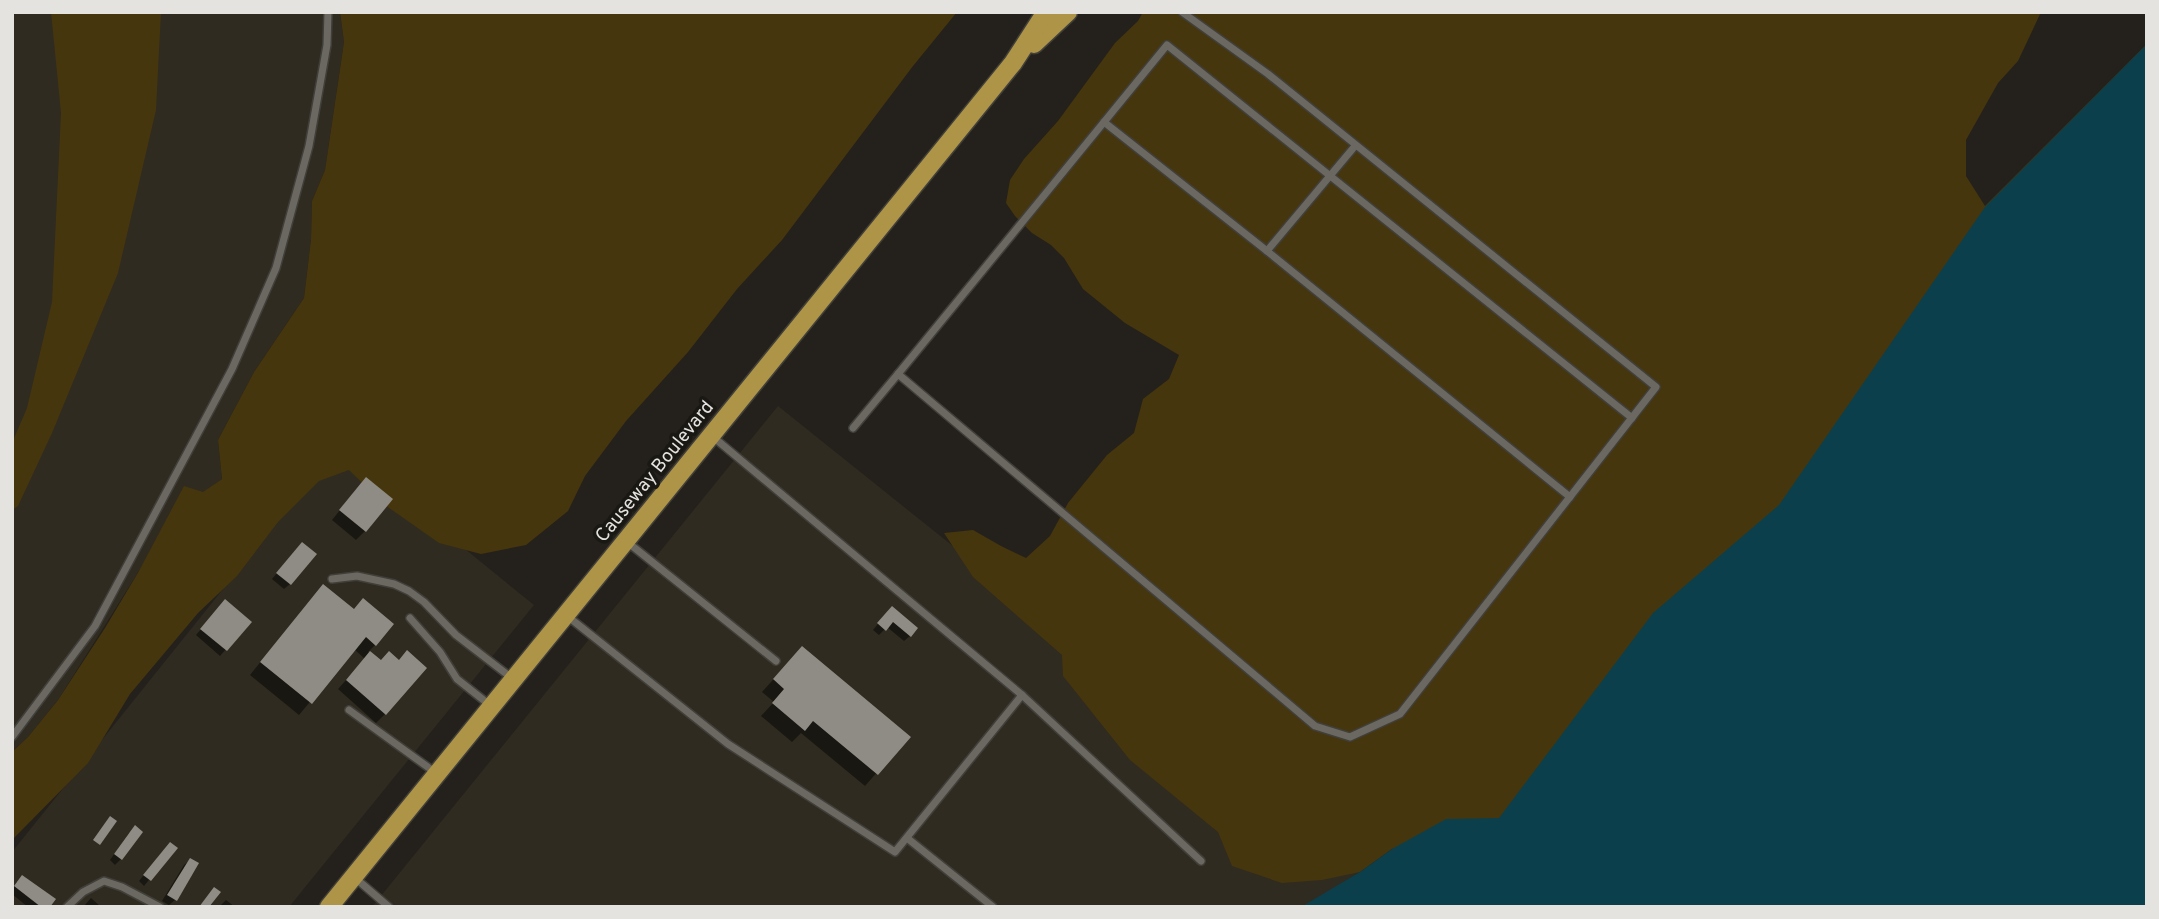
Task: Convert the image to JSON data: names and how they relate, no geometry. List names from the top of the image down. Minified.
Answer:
{"streets":{"main road":["Causeway Boulevard"]}}
